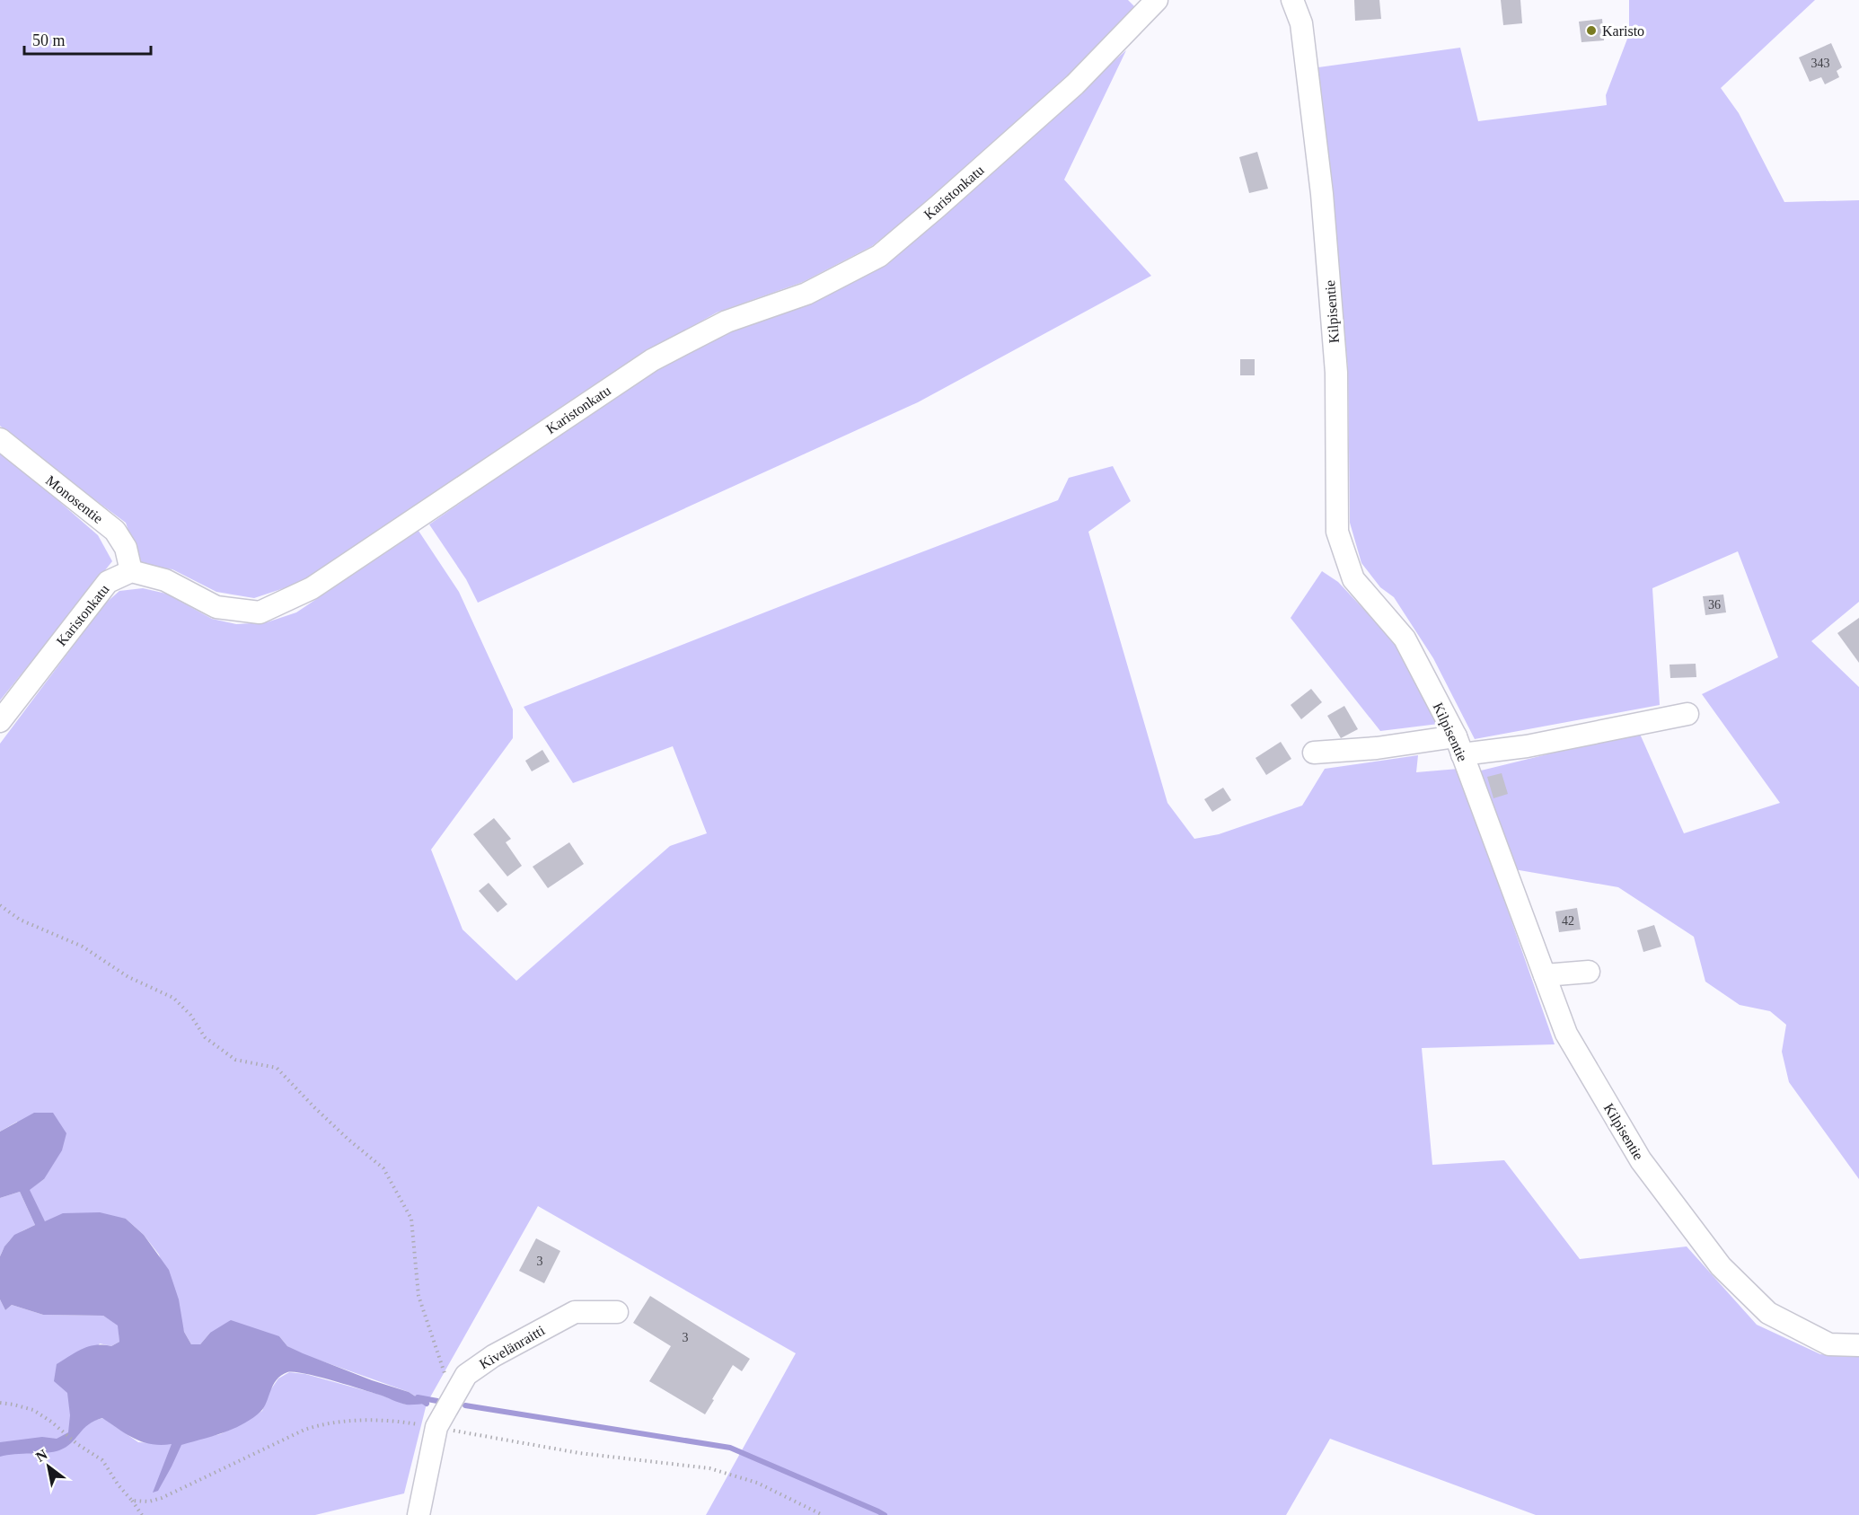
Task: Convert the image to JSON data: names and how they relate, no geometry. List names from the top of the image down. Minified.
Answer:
{"streets":{"street":["Karistonkatu","Kilpisentie","Monosentie","Kivelänraitti"]},"crossings":[["Karistonkatu","Monosentie"]],"places":["Karisto"],"house_numbers":["343","36","42","3","3"],"scale_bar":"50 m","north":"top left"}
